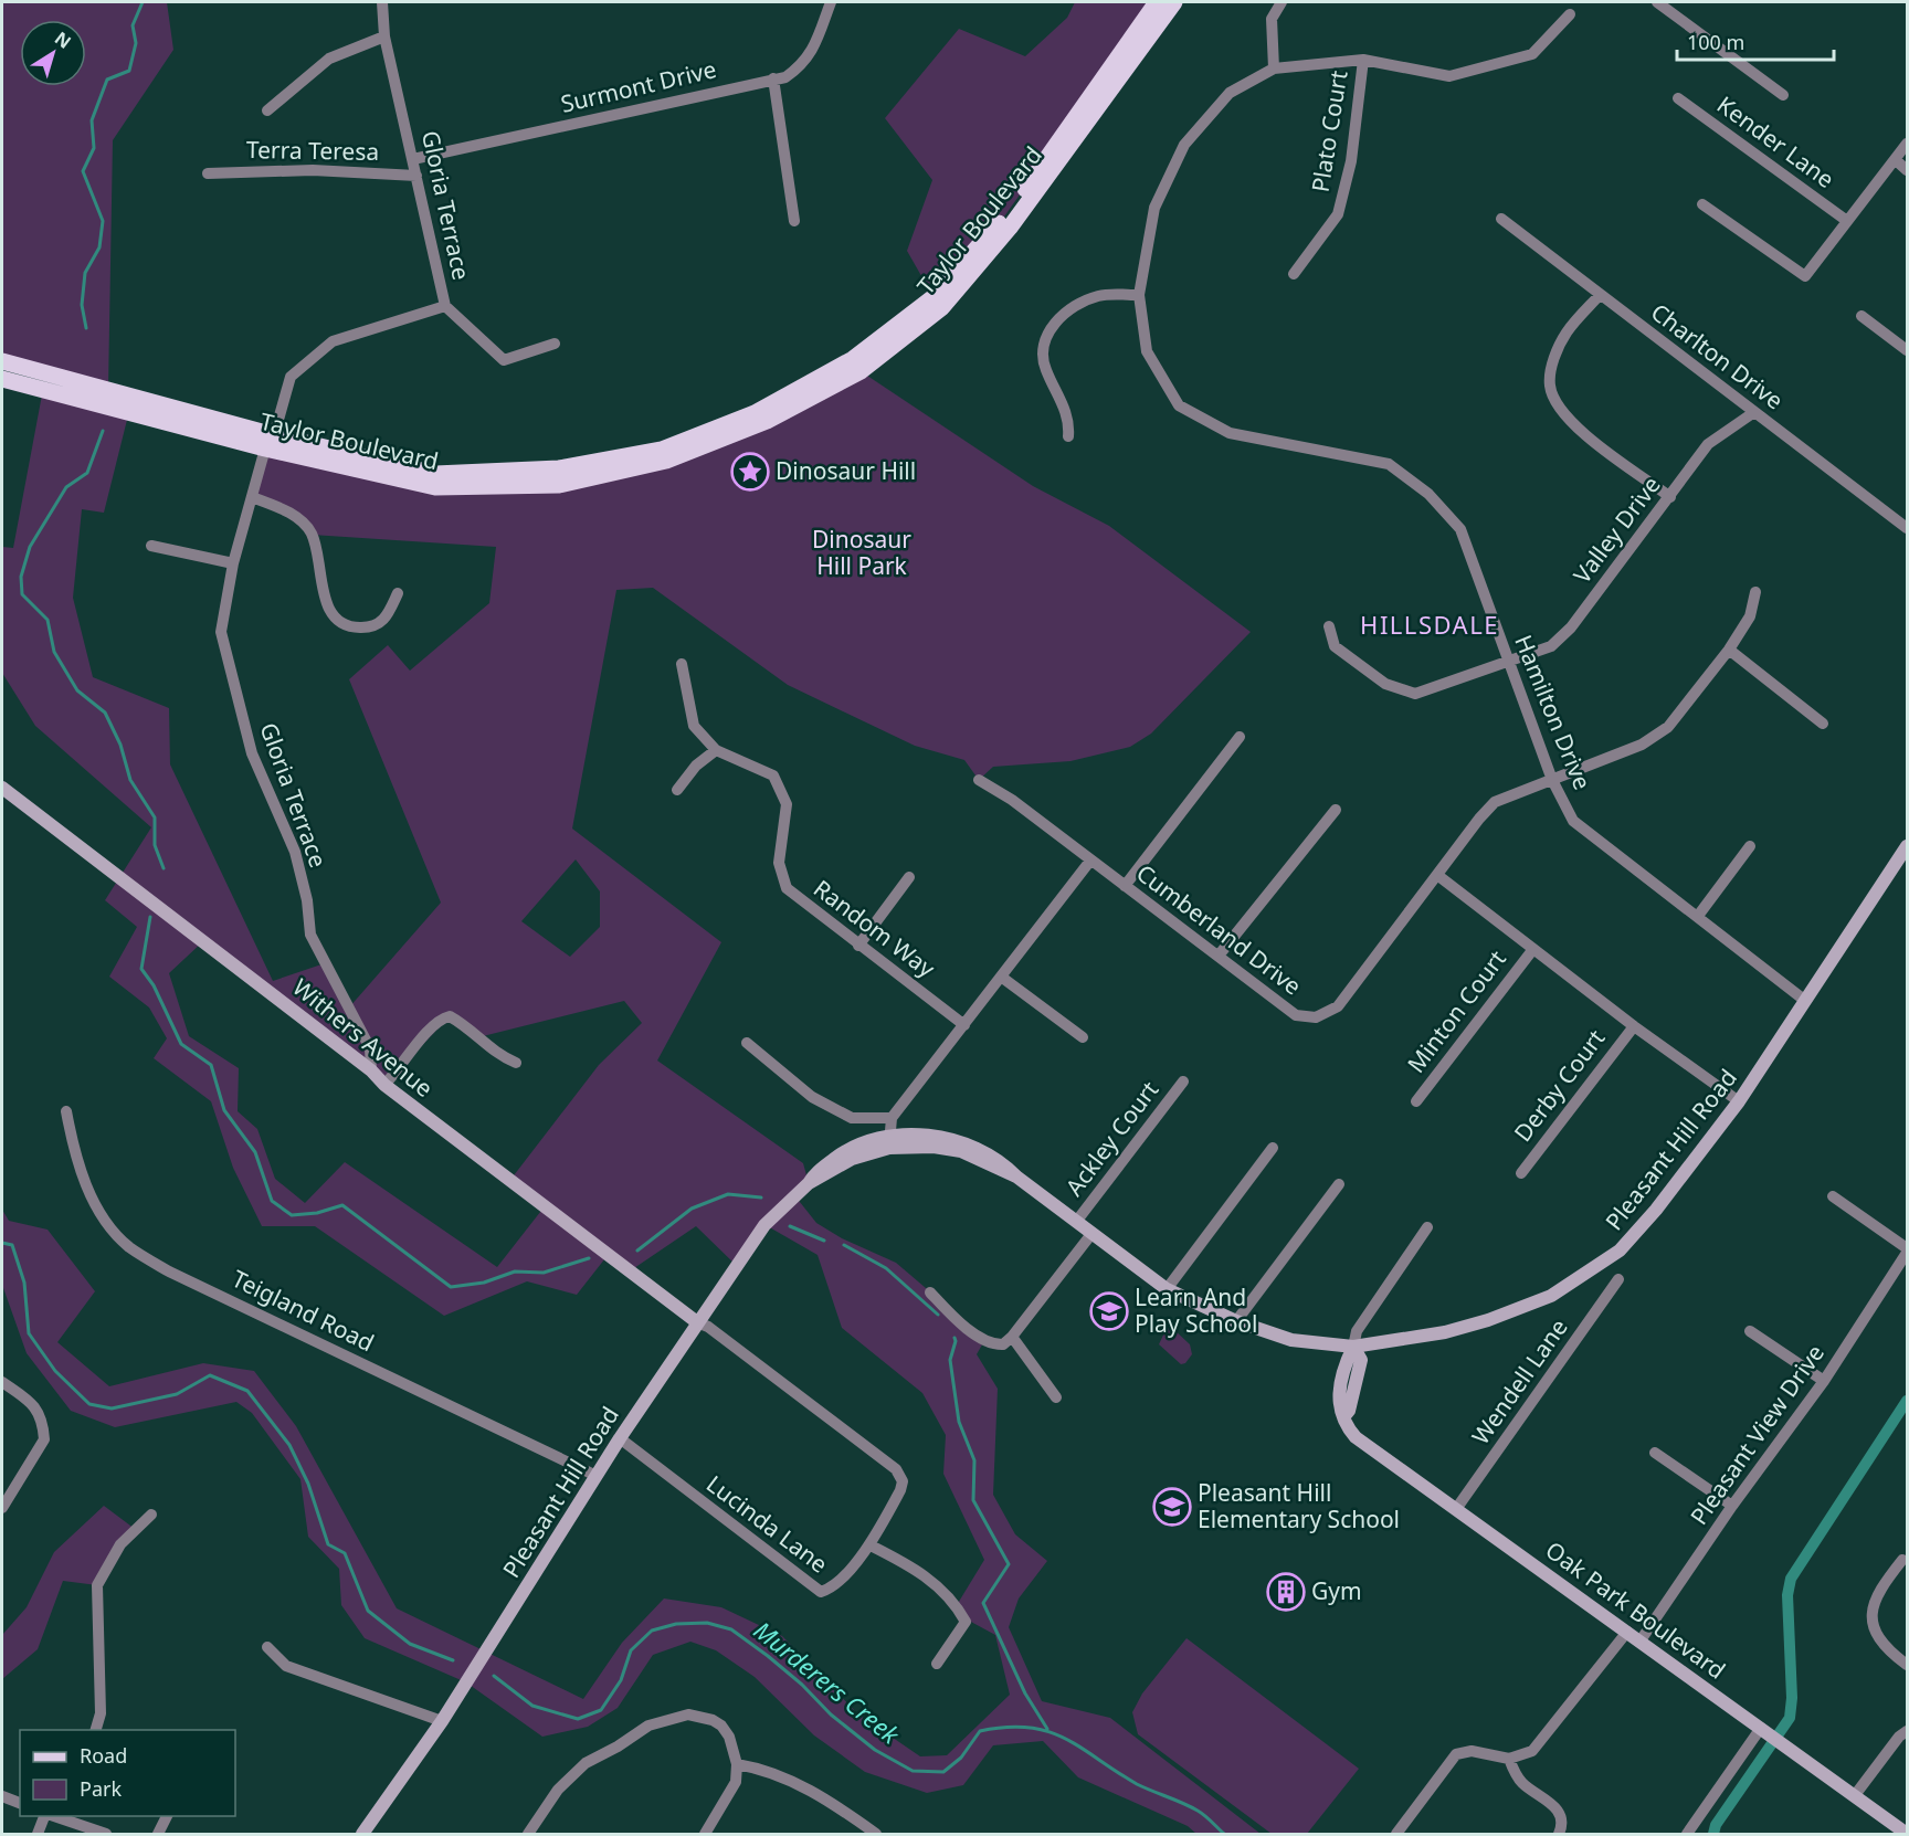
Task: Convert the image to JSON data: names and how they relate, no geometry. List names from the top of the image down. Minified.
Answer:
{"streets":{"main road":["Taylor Boulevard"],"street":["Surmont Drive","Plato Court","Kender Lane","Terra Teresa","Gloria Terrace","Charlton Drive","Valley Drive","Hamilton Drive","Random Way","Cumberland Drive","Minton Court","Withers Avenue","Derby Court","Ackley Court","Pleasant Hill Road","Teigland Road","Wendell Lane","Pleasant View Drive","Lucinda Lane","Oak Park Boulevard"]},"crossings":[["Surmont Drive","Gloria Terrace"],["Plato Court","Hamilton Drive"],["Terra Teresa","Gloria Terrace"],["Gloria Terrace","Taylor Boulevard"],["Gloria Terrace","Withers Avenue"],["Charlton Drive","Valley Drive"],["Valley Drive","Hamilton Drive"],["Hamilton Drive","Cumberland Drive"],["Hamilton Drive","Pleasant Hill Road"],["Withers Avenue","Pleasant Hill Road"],["Withers Avenue","Lucinda Lane"],["Ackley Court","Pleasant Hill Road"],["Pleasant Hill Road","Teigland Road"],["Pleasant Hill Road","Lucinda Lane"],["Pleasant Hill Road","Oak Park Boulevard"],["Wendell Lane","Oak Park Boulevard"],["Pleasant View Drive","Oak Park Boulevard"]],"districts":["HILLSDALE"],"water":["Murderers Creek"],"parks":["Dinosaur Hill Park"],"places":{"place":["Dinosaur Hill"],"school or university":["Learn And Play School","Pleasant Hill Elementary School"],"building":["Gym"]},"legend":["Road","Park"],"scale_bar":"100 m","north":"top right"}
